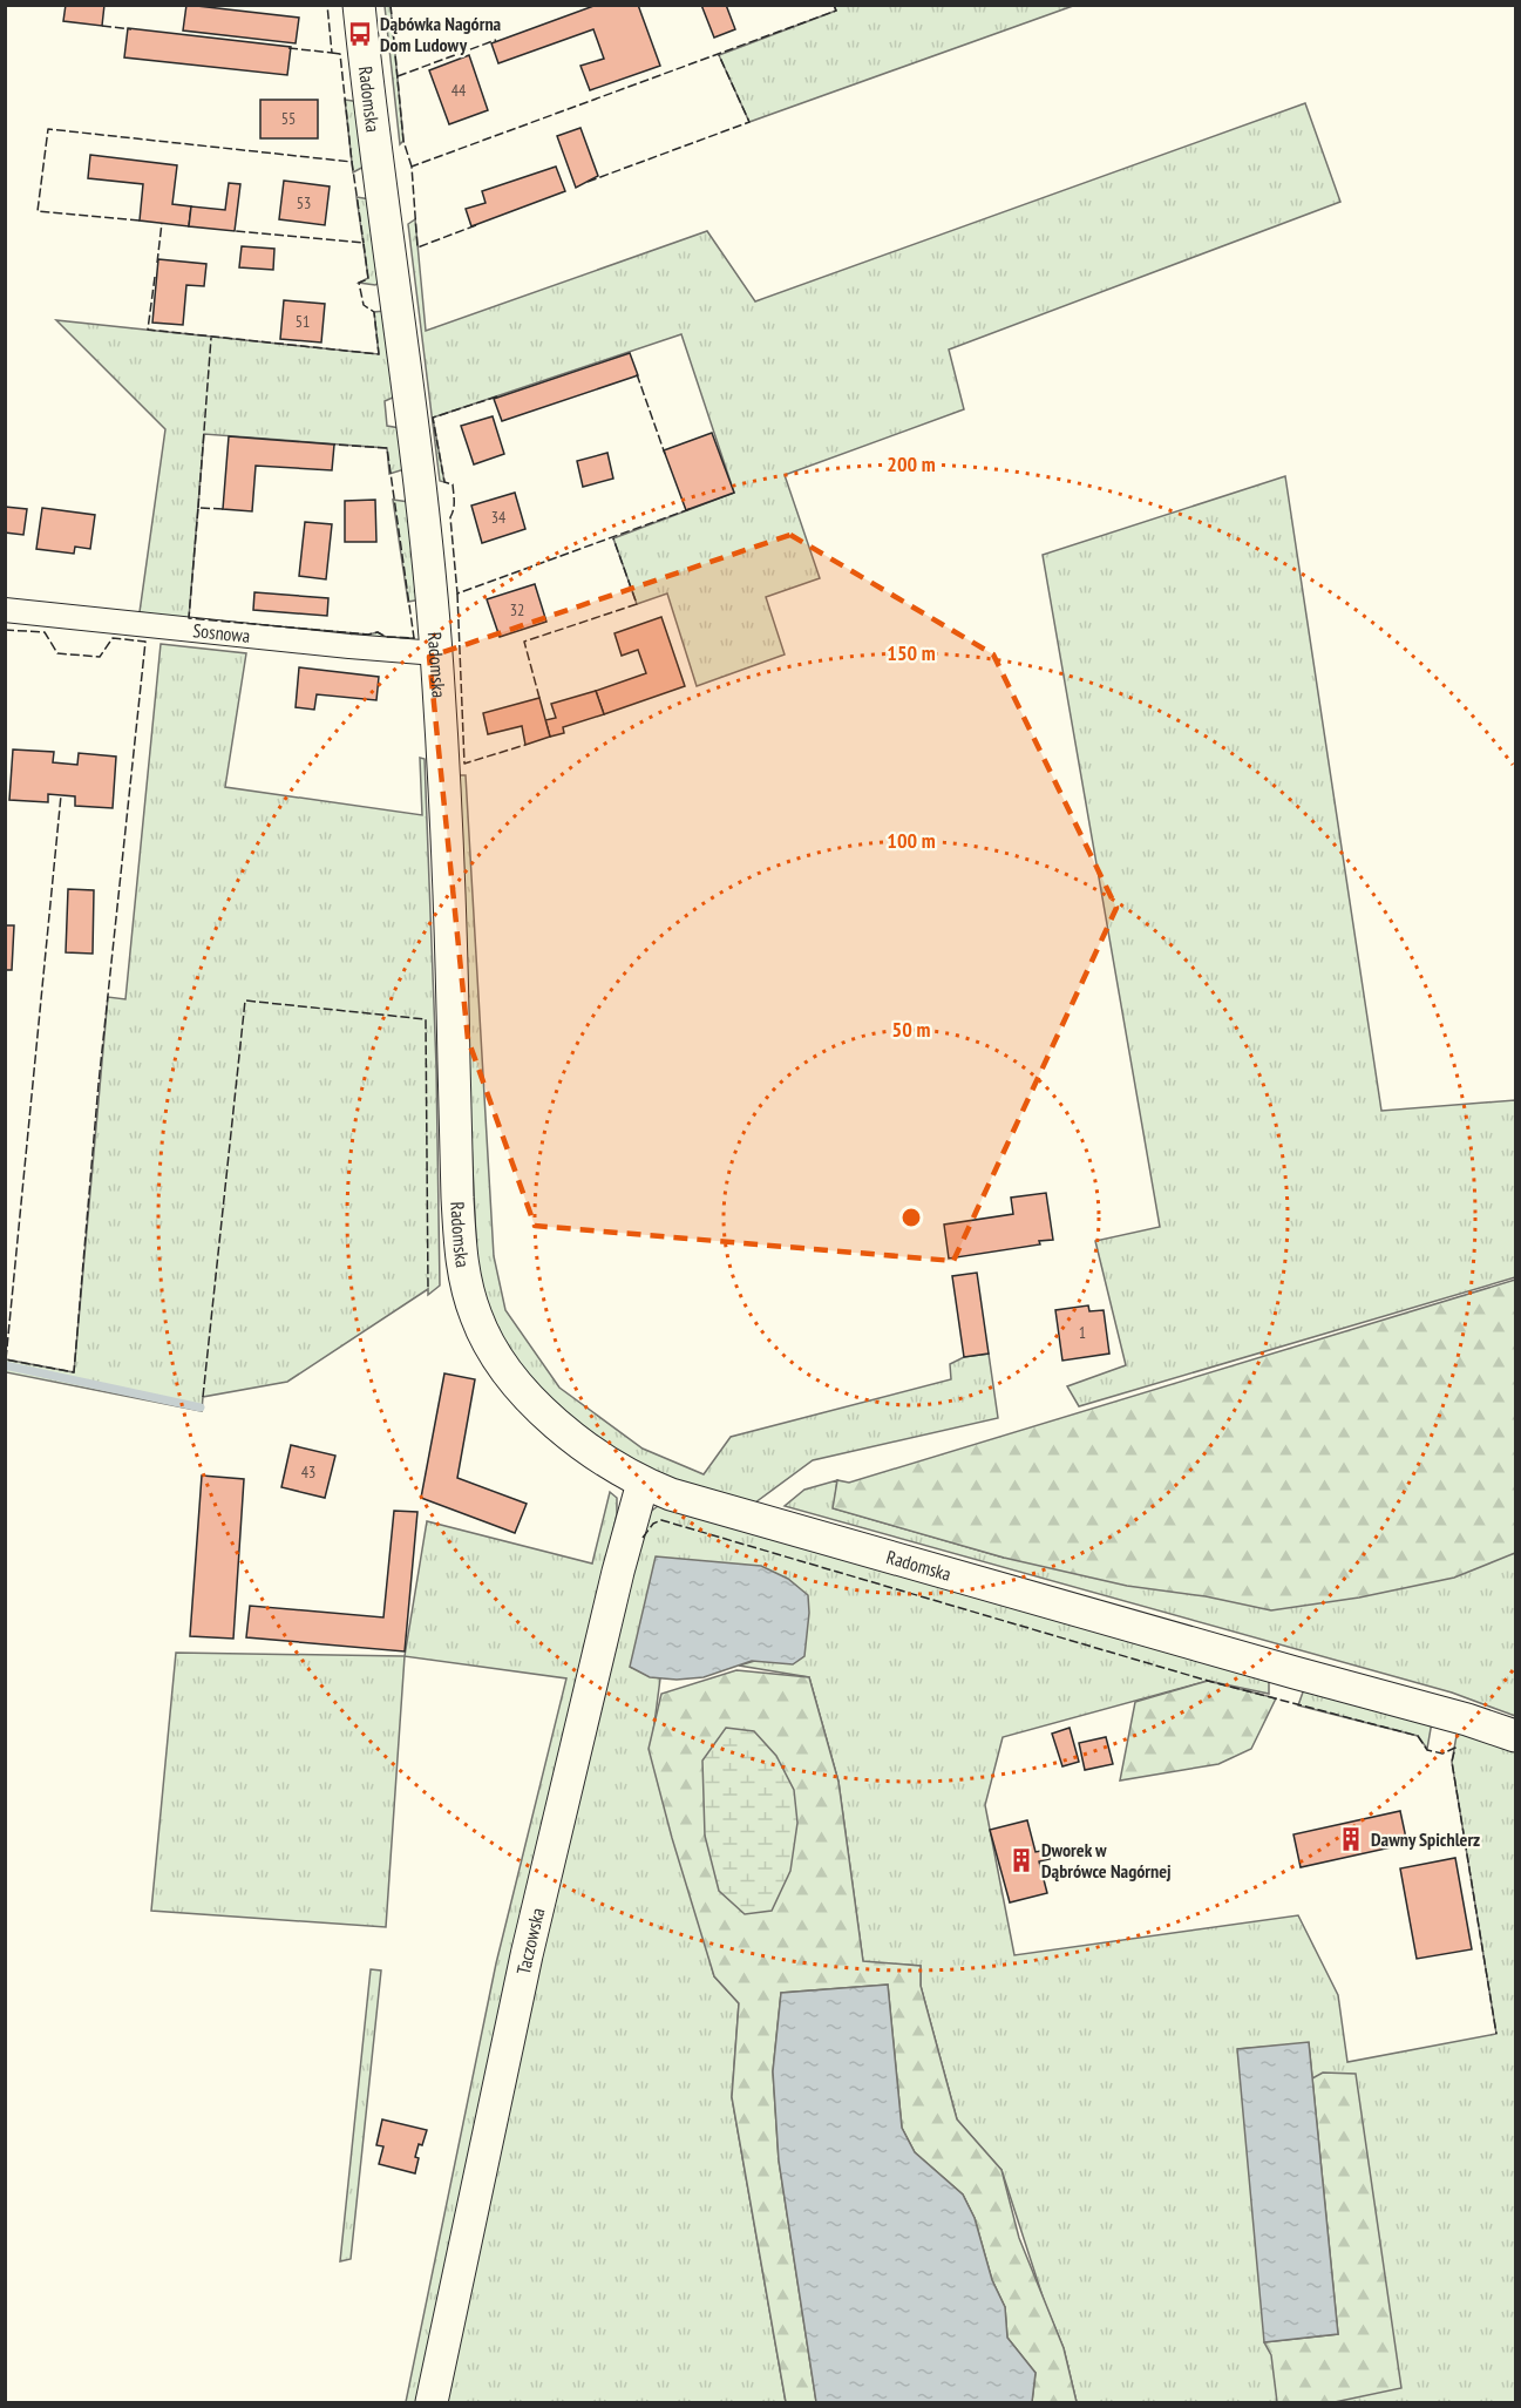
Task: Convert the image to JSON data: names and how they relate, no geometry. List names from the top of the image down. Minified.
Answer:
{"streets":{"street":["Radomska","Sosnowa","Taczowska"]},"crossings":[["Radomska","Sosnowa"],["Radomska","Taczowska"]],"places":{"bus stop":["Dąbówka Nagórna Dom Ludowy"],"building":["Dawny Spichlerz","Dworek w Dąbrówce Nagórnej"]},"house_numbers":["44","55","53","51","34","32","1","43"],"rings":["200 m","150 m","100 m","50 m"]}
